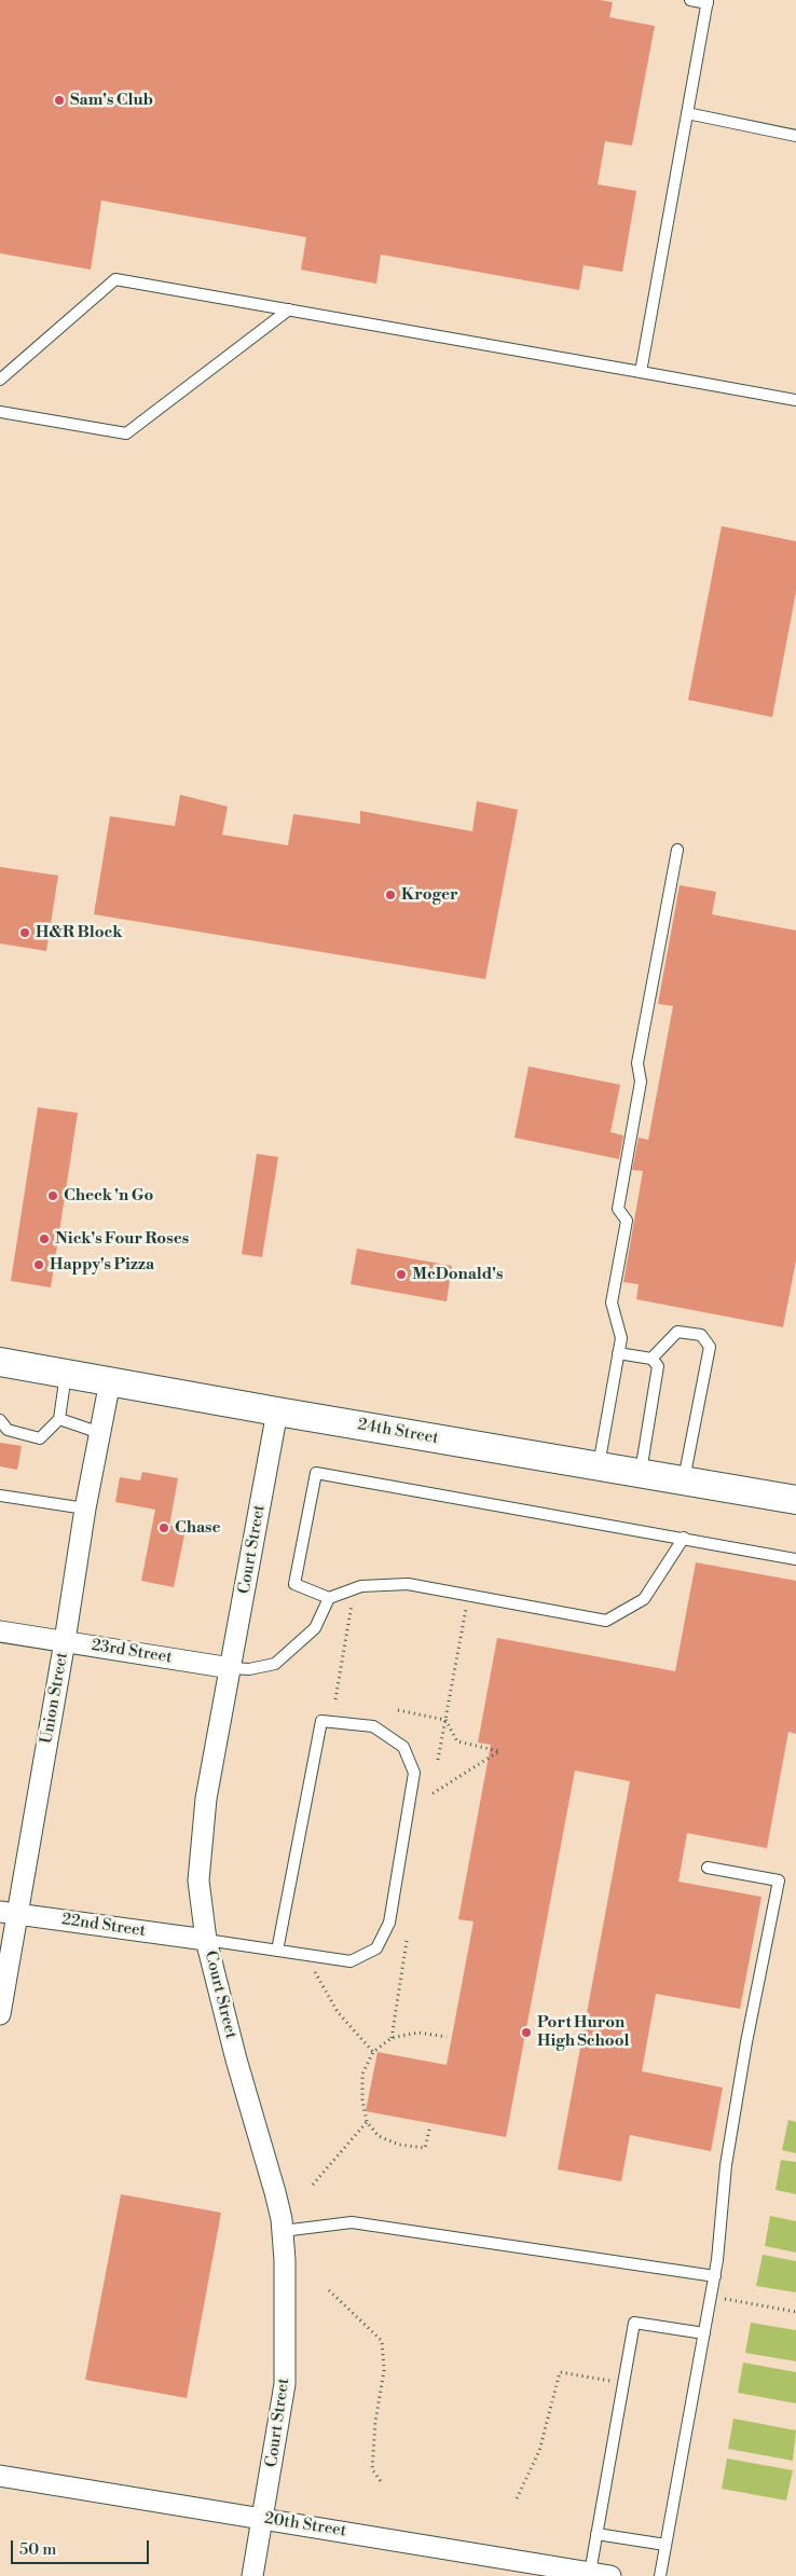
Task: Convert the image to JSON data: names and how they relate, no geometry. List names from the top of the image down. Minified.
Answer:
{"streets":{"street":["24th Street","Court Street","23rd Street","Union Street","22nd Street","20th Street"]},"crossings":[["24th Street","Court Street"],["24th Street","Union Street"],["Court Street","23rd Street"],["Court Street","22nd Street"],["Court Street","20th Street"],["23rd Street","Union Street"],["Union Street","22nd Street"]],"places":["Sam's Club","Kroger","H&R Block","Check 'n Go","Nick's Four Roses","Happy's Pizza","McDonald's","Chase","Port Huron High School"],"scale_bar":"50 m"}
